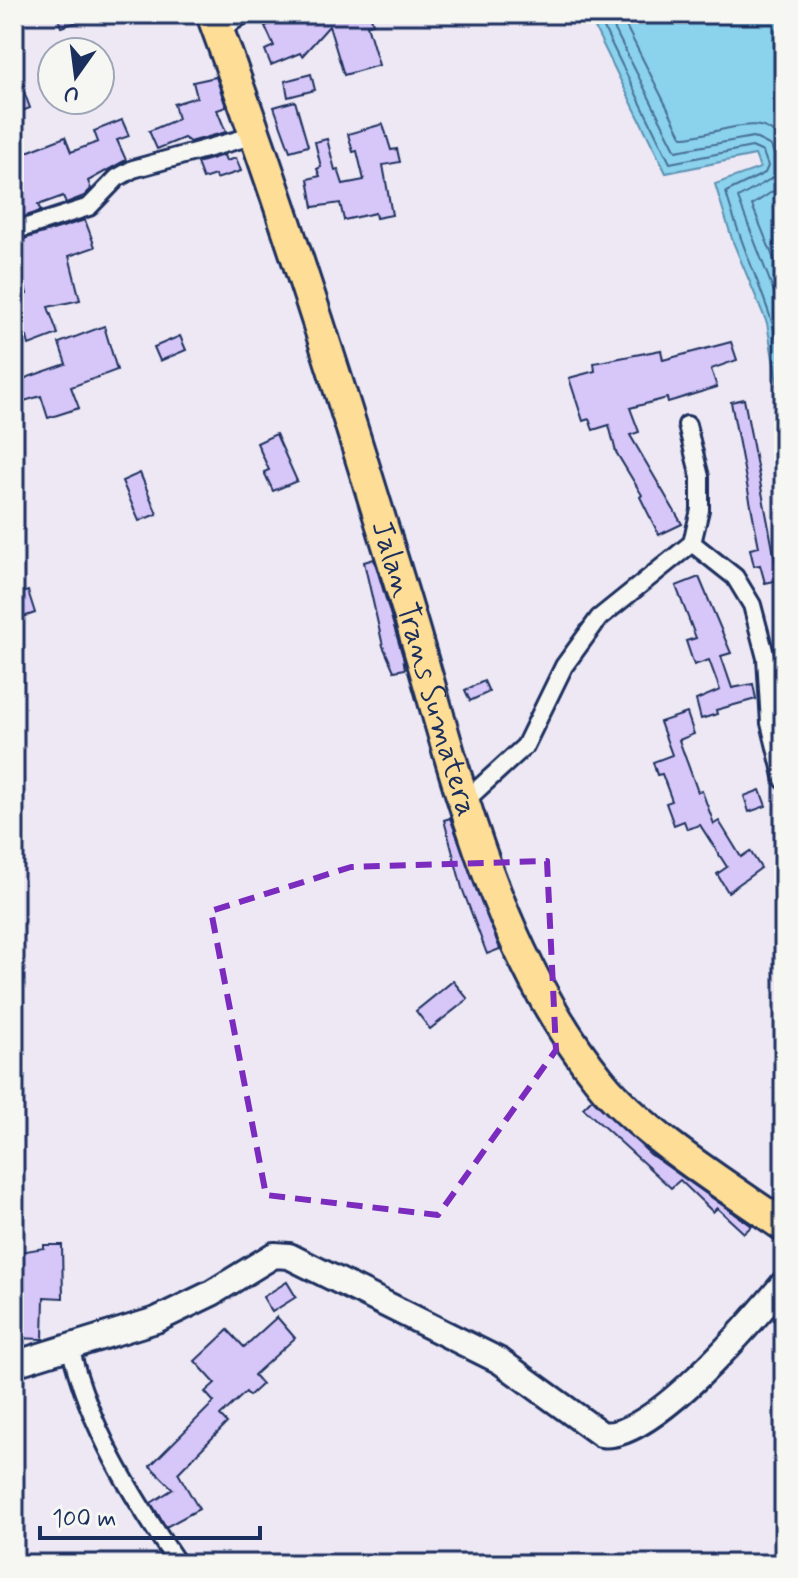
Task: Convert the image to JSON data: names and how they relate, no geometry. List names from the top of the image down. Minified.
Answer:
{"streets":{"highway":["Jalan Trans Sumatera"]},"scale_bar":"100 m","north":"bottom"}
